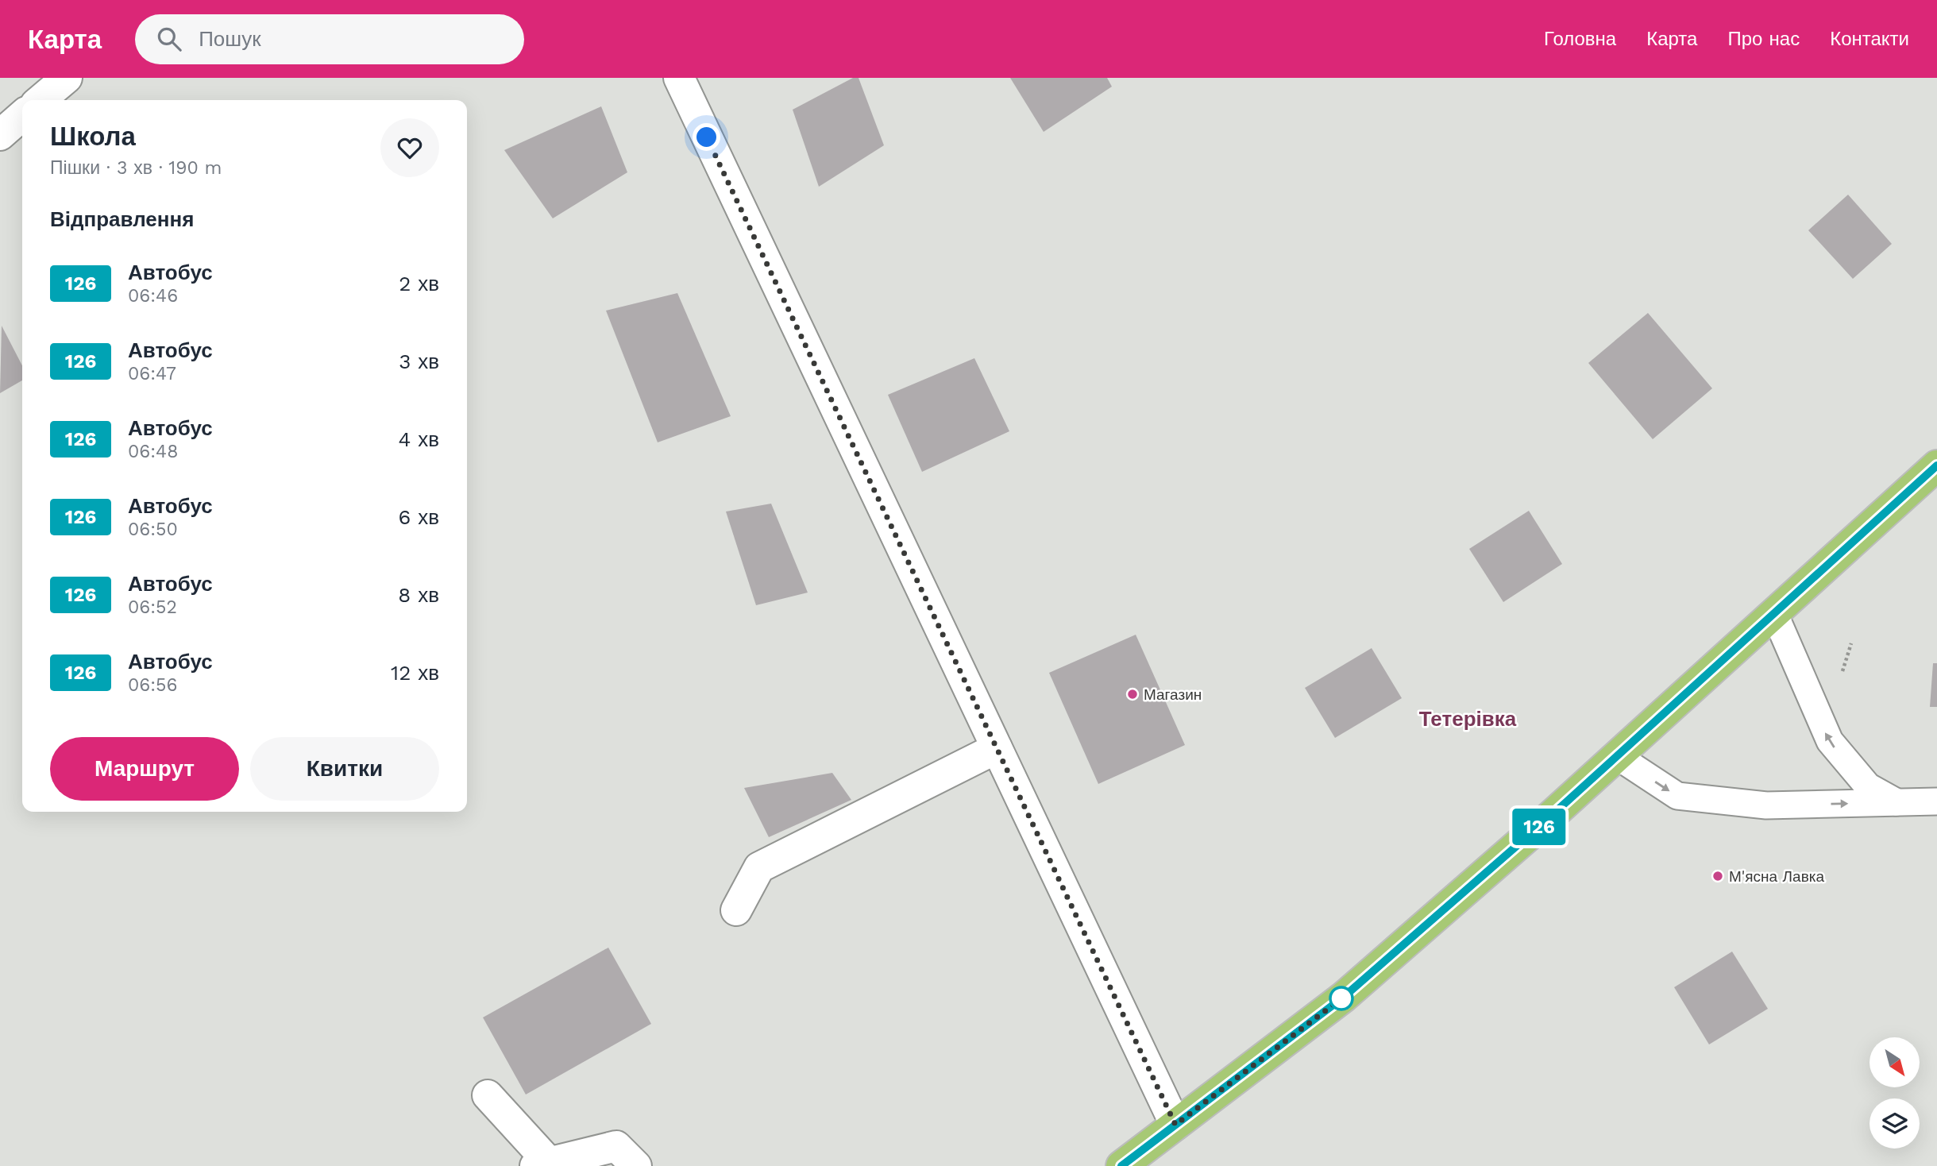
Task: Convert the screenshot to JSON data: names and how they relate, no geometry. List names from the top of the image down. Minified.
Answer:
{"districts":["Тетерівка"],"places":["Магазин","М'ясна Лавка"],"lines":["bus line 126"],"north":"bottom right","page":{"header":"Карта","search":"Пошук","nav":["Головна","Карта","Про нас","Контакти"],"on_map":"126","heading":[["Школа","Пішки · 3 хв · 190 m"],"Відправлення"],"list":[{"mark":"126","name":"Автобус","note":"06:46","value":"2 хв"},{"mark":"126","name":"Автобус","note":"06:47","value":"3 хв"},{"mark":"126","name":"Автобус","note":"06:48","value":"4 хв"},{"mark":"126","name":"Автобус","note":"06:50","value":"6 хв"},{"mark":"126","name":"Автобус","note":"06:52","value":"8 хв"},{"mark":"126","name":"Автобус","note":"06:56","value":"12 хв"}],"buttons":["Маршрут","Квитки"]}}
